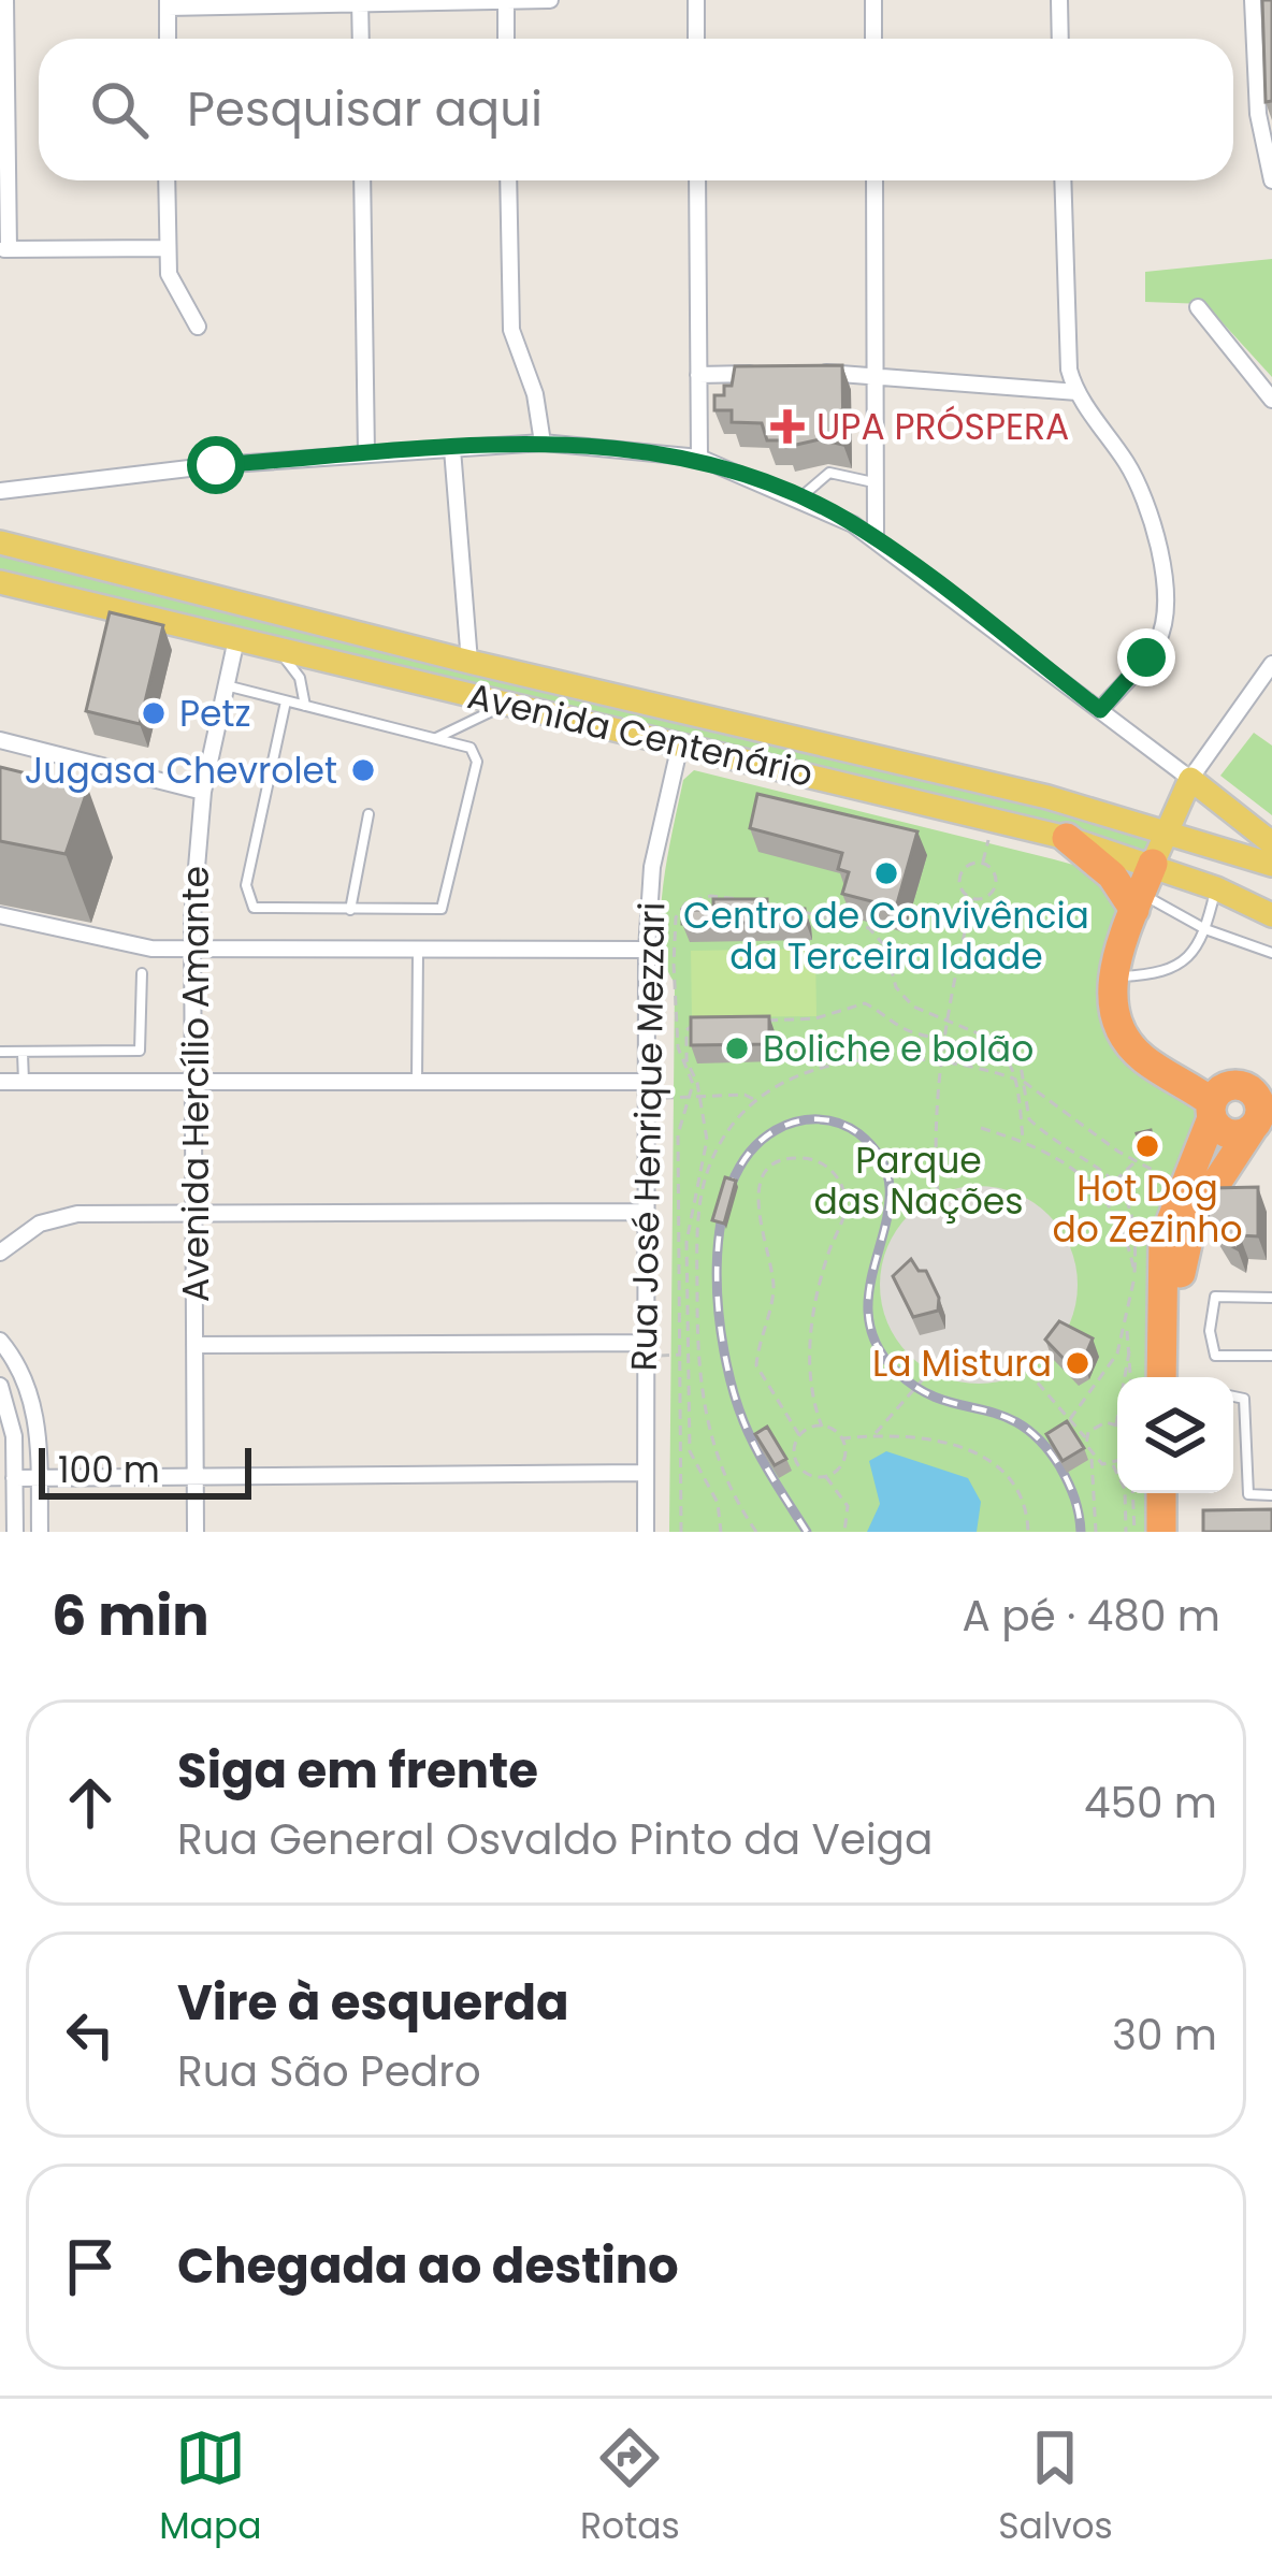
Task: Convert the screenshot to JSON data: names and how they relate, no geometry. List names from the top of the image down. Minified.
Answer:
{"streets":{"main road":["Avenida Centenário"],"street":["Avenida Hercílio Amante","Rua José Henrique Mezzari"]},"crossings":[["Avenida Centenário","Avenida Hercílio Amante"],["Avenida Centenário","Rua José Henrique Mezzari"]],"parks":["Parque das Nações"],"places":{"health":["UPA PRÓSPERA"],"other":["Petz","Jugasa Chevrolet","Centro de Convivência da Terceira Idade","Boliche e bolão","Hot Dog do Zezinho","La Mistura"]},"scale_bar":"100 m","page":{"search":"Pesquisar aqui","scale":"100 m","heading":["6 min","A pé · 480 m"],"list":[["Siga em frente","Rua General Osvaldo Pinto da Veiga","450 m"],["Vire à esquerda","Rua São Pedro","30 m"],"Chegada ao destino"],"nav":["Mapa","Rotas","Salvos"]}}
